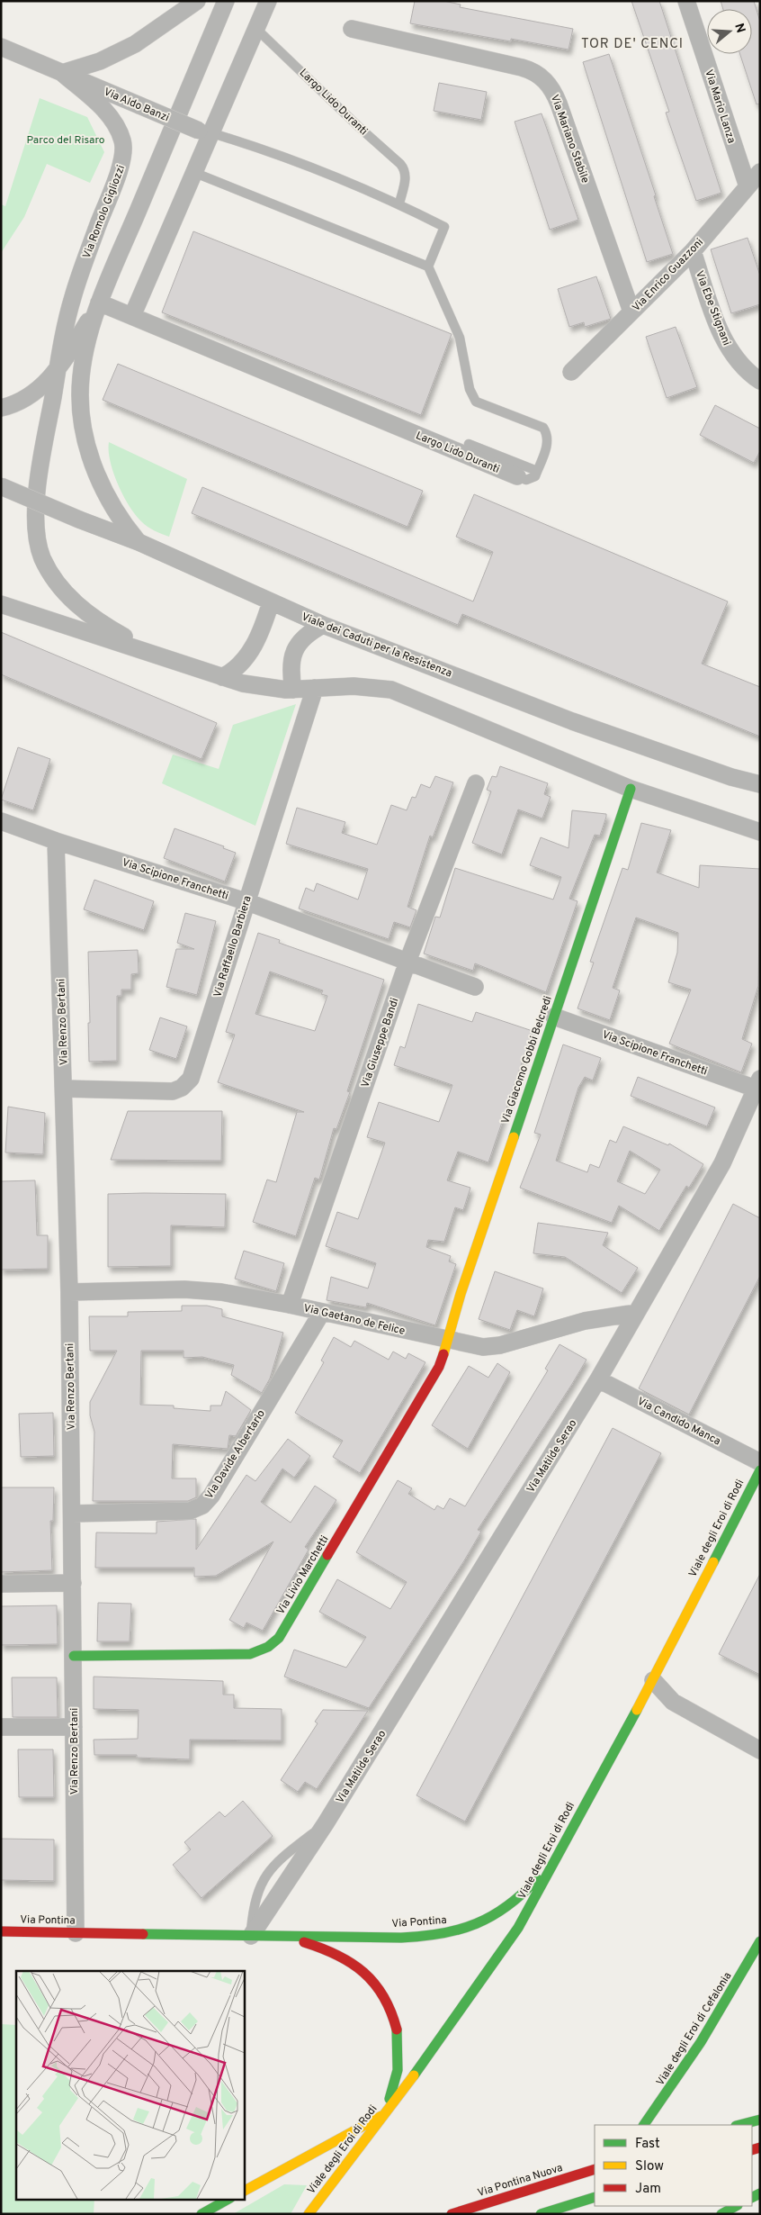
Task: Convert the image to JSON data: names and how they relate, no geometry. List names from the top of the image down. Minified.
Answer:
{"streets":{"main road":["Via Giacomo Gobbi Belcredi","Viale degli Eroi di Rodi","Via Livio Marchetti","Via Pontina","Viale degli Eroi di Cefalonia","Via Pontina Nuova"],"street":["Largo Lido Duranti","Via Aldo Banzi","Via Mario Lanza","Via Mariano Stabile","Via Romolo Gigliozzi","Via Enrico Guazzoni","Via Ebe Stignani","Viale dei Caduti per la Resistenza","Via Scipione Franchetti","Via Raffaello Barbiera","Via Renzo Bertani","Via Giuseppe Bandi","Via Gaetano de Felice","Via Candido Manca","Via Davide Albertario","Via Matilde Serao"]},"crossings":[["Via Aldo Banzi","Via Romolo Gigliozzi"],["Via Mario Lanza","Via Enrico Guazzoni"],["Via Mariano Stabile","Via Enrico Guazzoni"],["Via Enrico Guazzoni","Via Ebe Stignani"],["Via Scipione Franchetti","Via Raffaello Barbiera"],["Via Scipione Franchetti","Via Renzo Bertani"],["Via Scipione Franchetti","Via Giuseppe Bandi"],["Via Scipione Franchetti","Via Giacomo Gobbi Belcredi"],["Via Scipione Franchetti","Via Matilde Serao"],["Via Raffaello Barbiera","Via Renzo Bertani"],["Via Renzo Bertani","Via Gaetano de Felice"],["Via Renzo Bertani","Via Davide Albertario"],["Via Renzo Bertani","Via Livio Marchetti"],["Via Renzo Bertani","Via Pontina"],["Via Giuseppe Bandi","Via Gaetano de Felice"],["Via Giacomo Gobbi Belcredi","Via Gaetano de Felice"],["Via Giacomo Gobbi Belcredi","Via Livio Marchetti"],["Via Gaetano de Felice","Via Davide Albertario"],["Via Gaetano de Felice","Via Matilde Serao"],["Via Gaetano de Felice","Via Livio Marchetti"],["Via Candido Manca","Via Matilde Serao"],["Via Matilde Serao","Via Pontina"],["Viale degli Eroi di Rodi","Via Pontina"]],"districts":["TOR DE' CENCI"],"parks":["Parco del Risaro"],"legend":["Fast","Slow","Jam"],"north":"right"}
